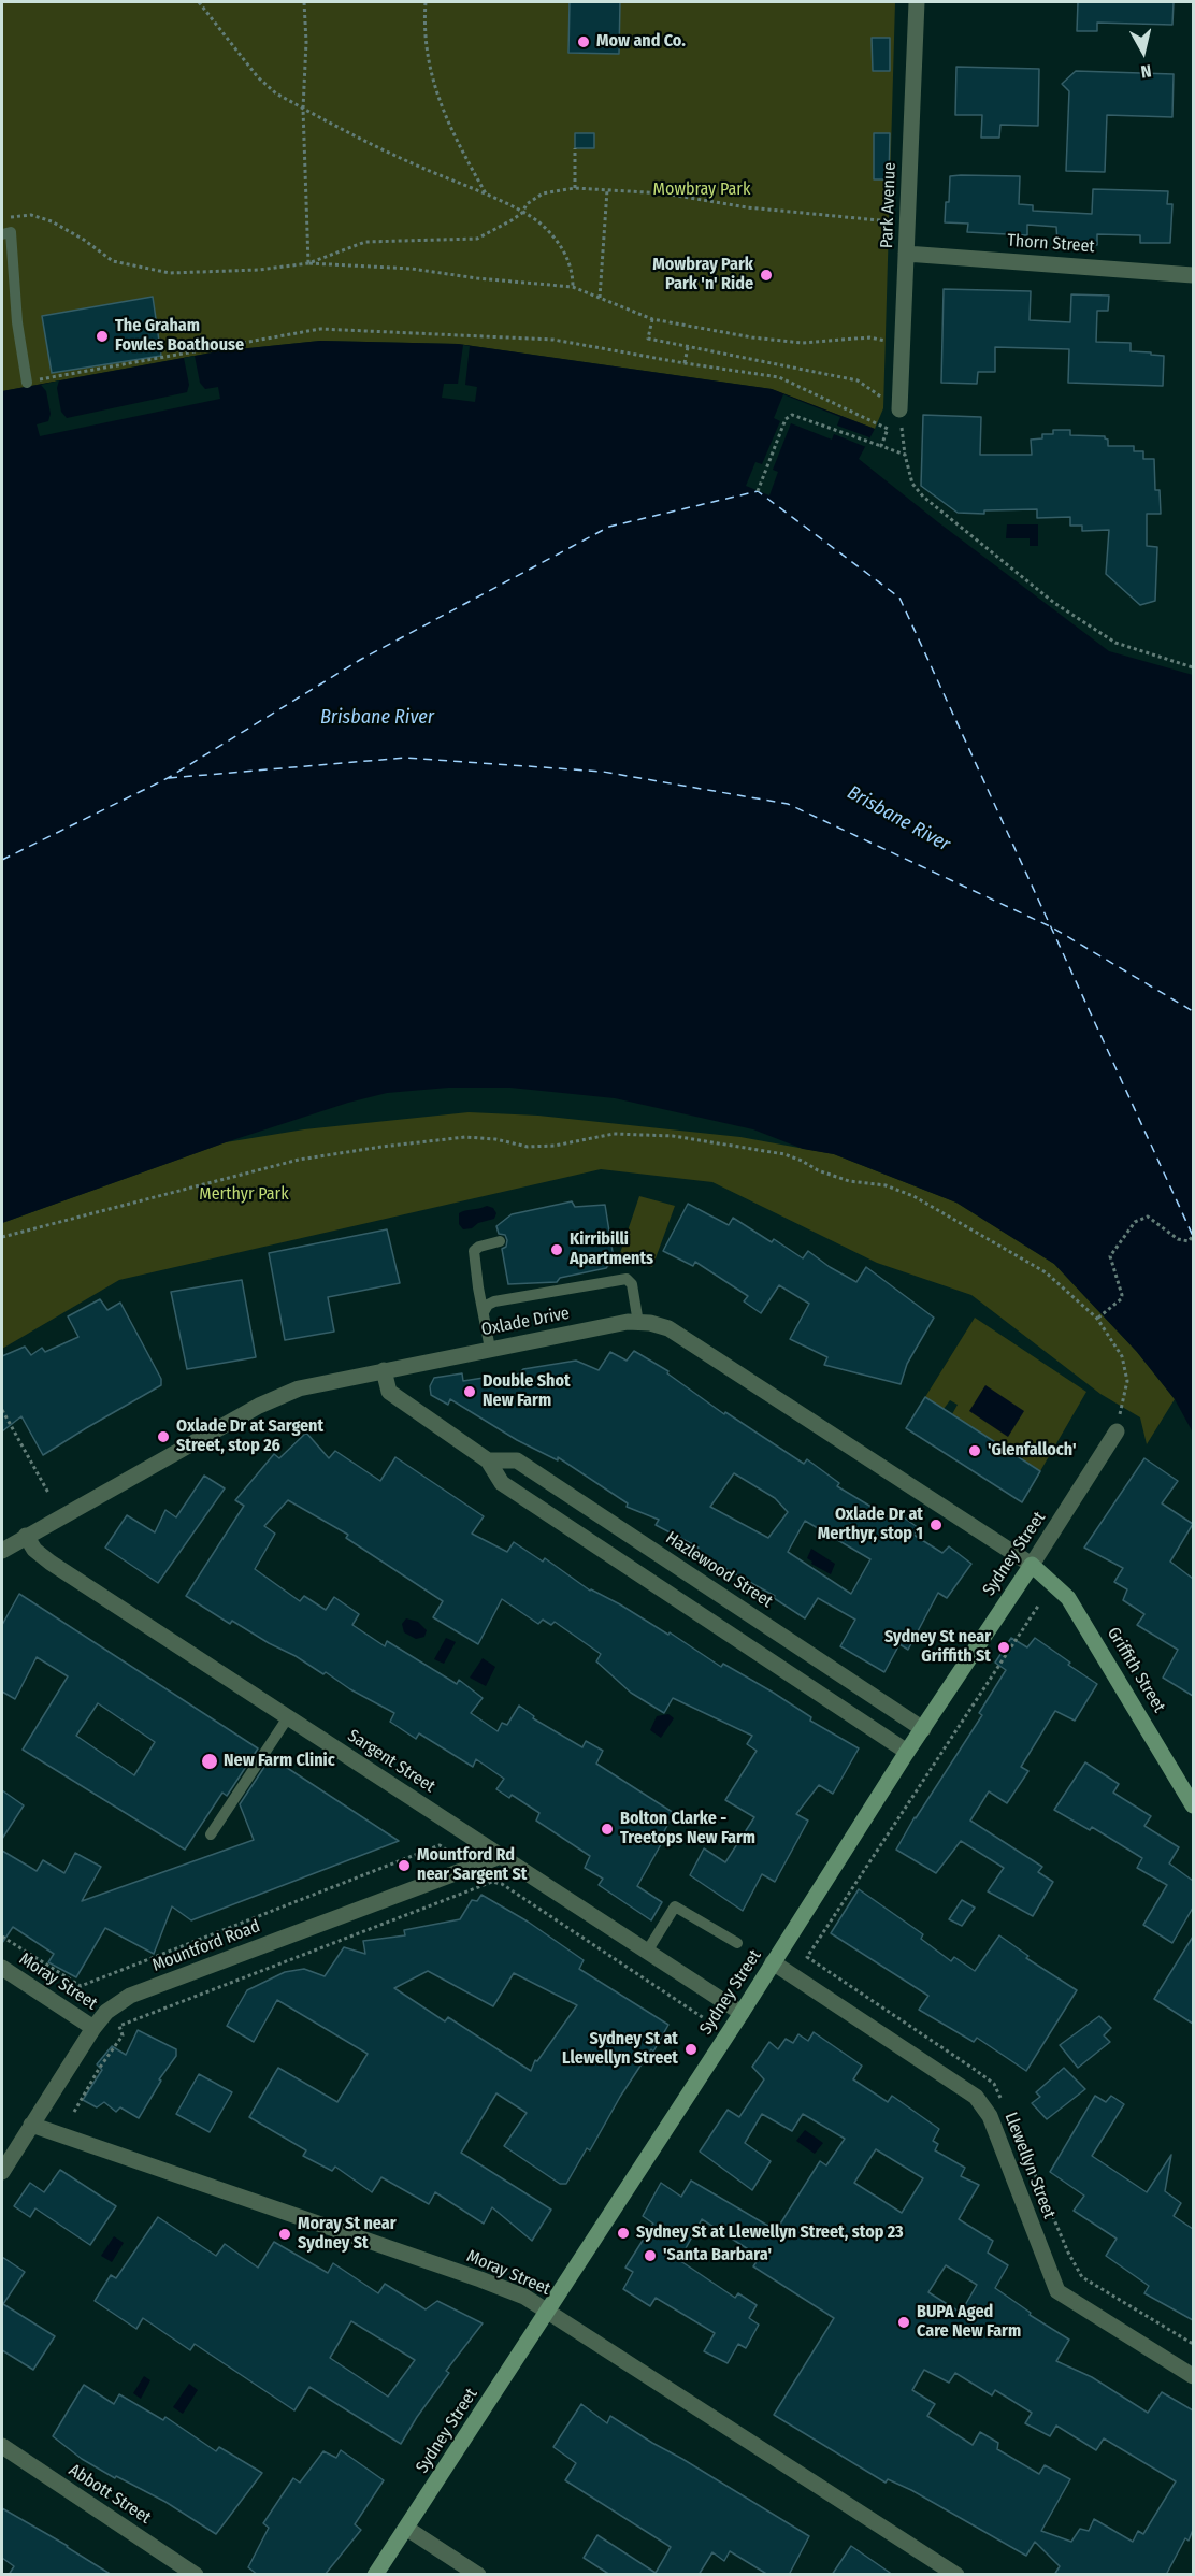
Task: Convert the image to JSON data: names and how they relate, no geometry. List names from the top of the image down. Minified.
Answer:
{"streets":{"street":["Park Avenue","Thorn Street","Oxlade Drive","Sydney Street","Hazlewood Street","Griffith Street","Sargent Street","Mountford Road","Moray Street","Llewellyn Street","Abbott Street"]},"crossings":[["Park Avenue","Thorn Street"],["Oxlade Drive","Sydney Street"],["Oxlade Drive","Griffith Street"],["Oxlade Drive","Sargent Street"],["Sydney Street","Hazlewood Street"],["Sydney Street","Griffith Street"],["Sydney Street","Sargent Street"],["Sydney Street","Moray Street"],["Sydney Street","Llewellyn Street"],["Sargent Street","Mountford Road"],["Mountford Road","Moray Street"]],"water":["Brisbane River"],"parks":["Mowbray Park","Merthyr Park"],"places":["Mow and Co.","Mowbray Park Park 'n' Ride","The Graham Fowles Boathouse","Kirribilli Apartments","Double Shot New Farm","Oxlade Dr at Sargent Street, stop 26","'Glenfalloch'","Oxlade Dr at Merthyr, stop 1","Sydney St near Griffith St","New Farm Clinic","Bolton Clarke - Treetops New Farm","Mountford Rd near Sargent St","Sydney St at Llewellyn Street","Sydney St at Llewellyn Street, stop 23","Moray St near Sydney St","'Santa Barbara'","BUPA Aged Care New Farm"],"north":"bottom"}
